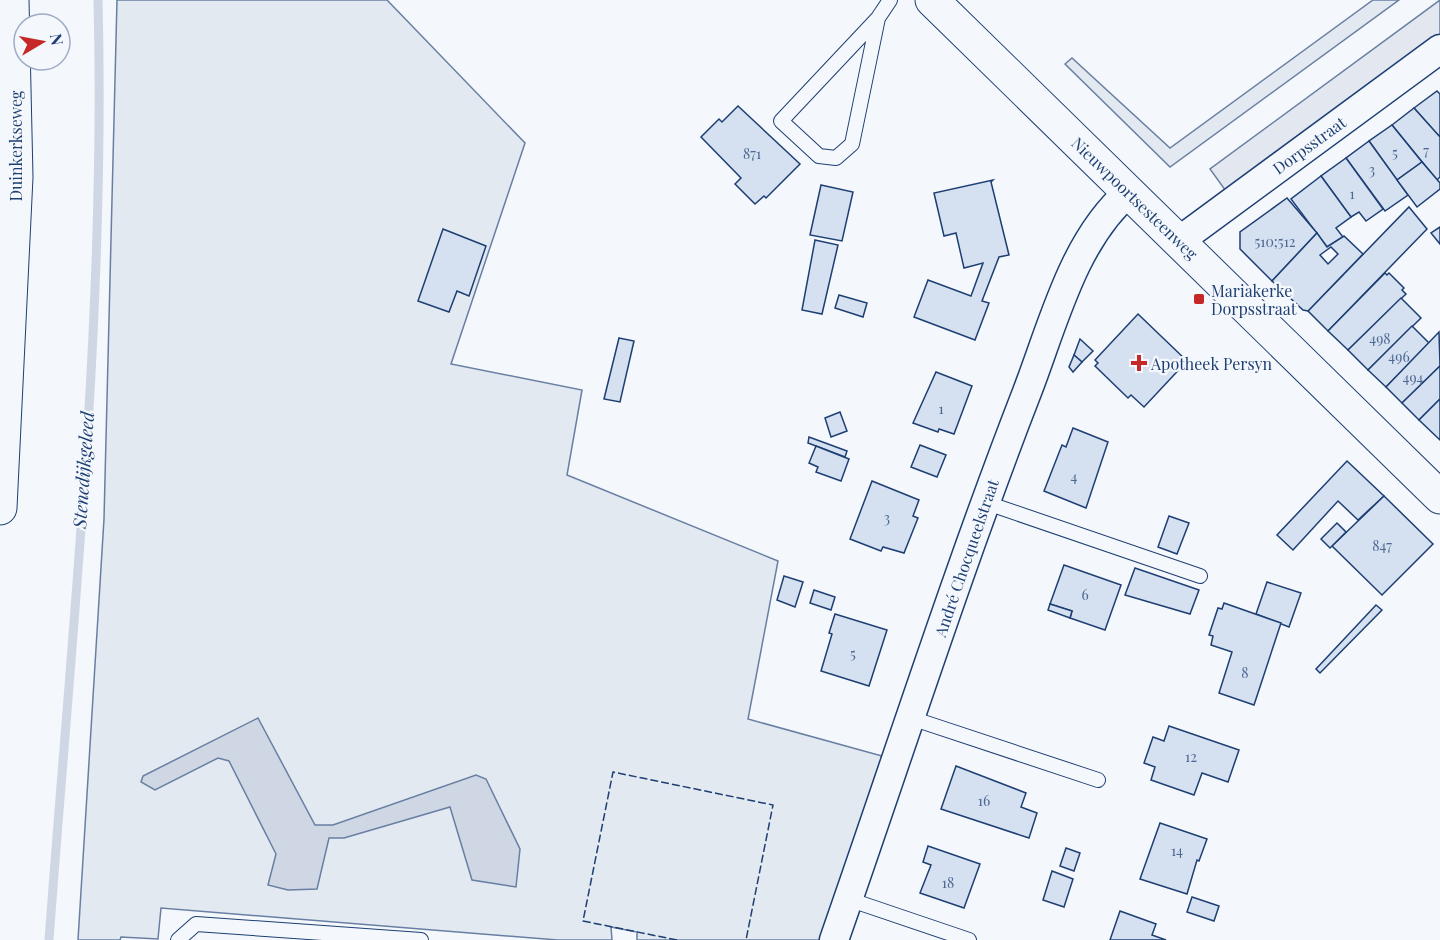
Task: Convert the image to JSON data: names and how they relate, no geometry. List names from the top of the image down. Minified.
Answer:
{"streets":{"main road":["Duinkerkseweg","Nieuwpoortsesteenweg"],"street":["Dorpsstraat","André Chocqueelstraat"]},"crossings":[["Dorpsstraat","Nieuwpoortsesteenweg"],["Nieuwpoortsesteenweg","André Chocqueelstraat"]],"water":["Stenedijkgeleed"],"places":{"transit":["Mariakerke Dorpsstraat"],"health":["Apotheek Persyn"]},"house_numbers":["7","5","871","3","1","510;512","498","496","494","1","4","3","847","6","5","8","12","16","14","18"],"north":"right"}
